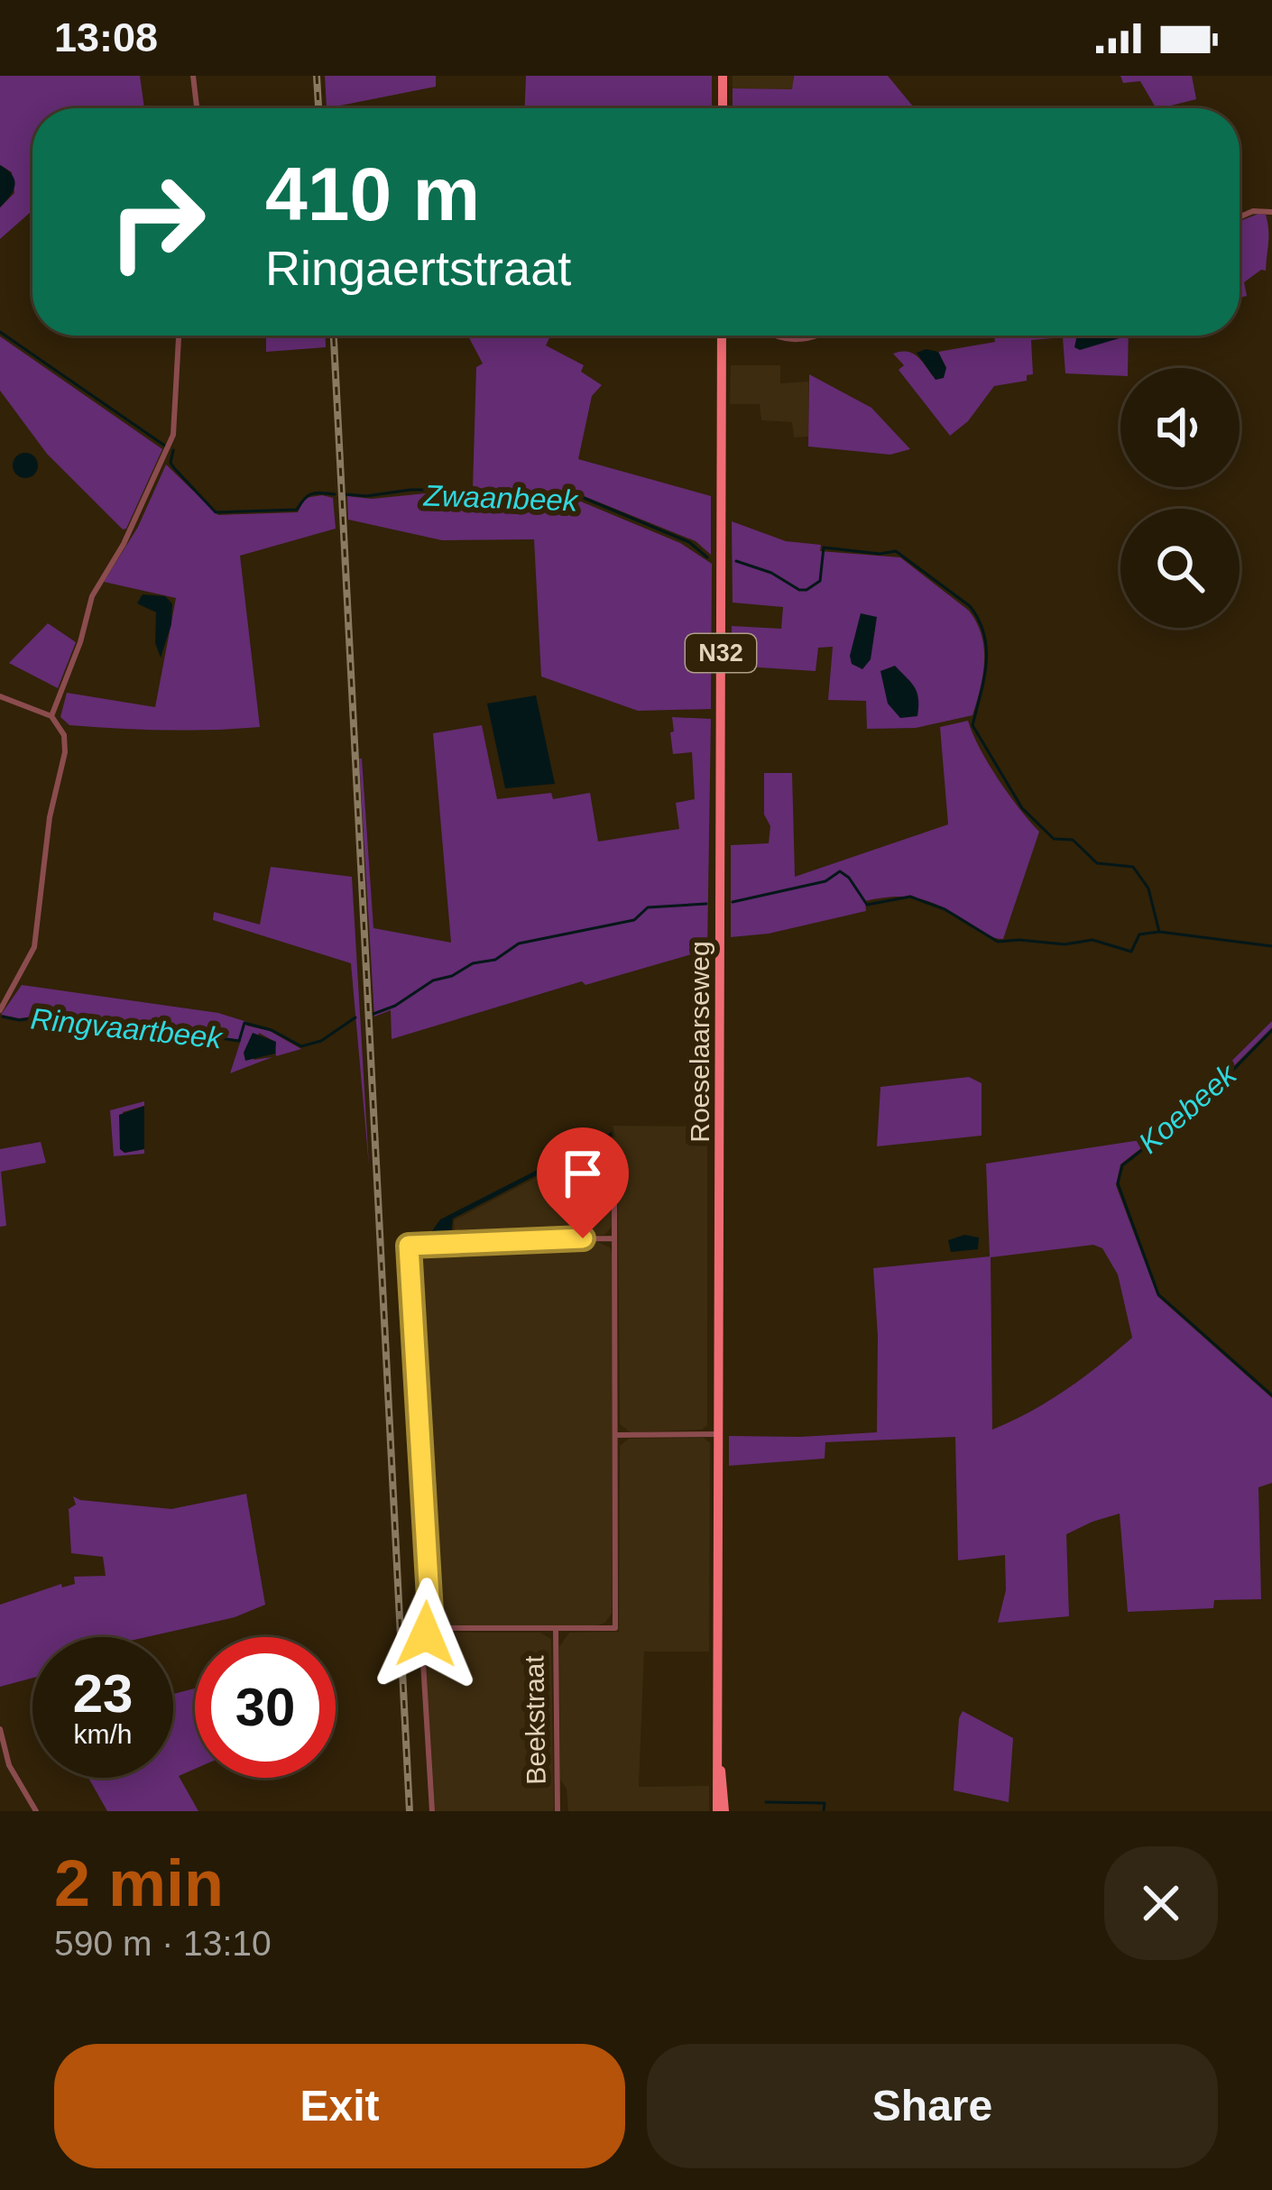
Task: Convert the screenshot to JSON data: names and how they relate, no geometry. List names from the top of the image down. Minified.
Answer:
{"streets":{"main road":["N32","Roeselaarseweg"],"street":["Beekstraat"]},"water":["Zwaanbeek","Ringvaartbeek","Koebeek"],"page":{"status":"13:08","turn":["410 m","Ringaertstraat"],"speed":"23 km/h","limit":"30","heading":["2 min","590 m · 13:10"],"buttons":["Exit","Share"]}}
